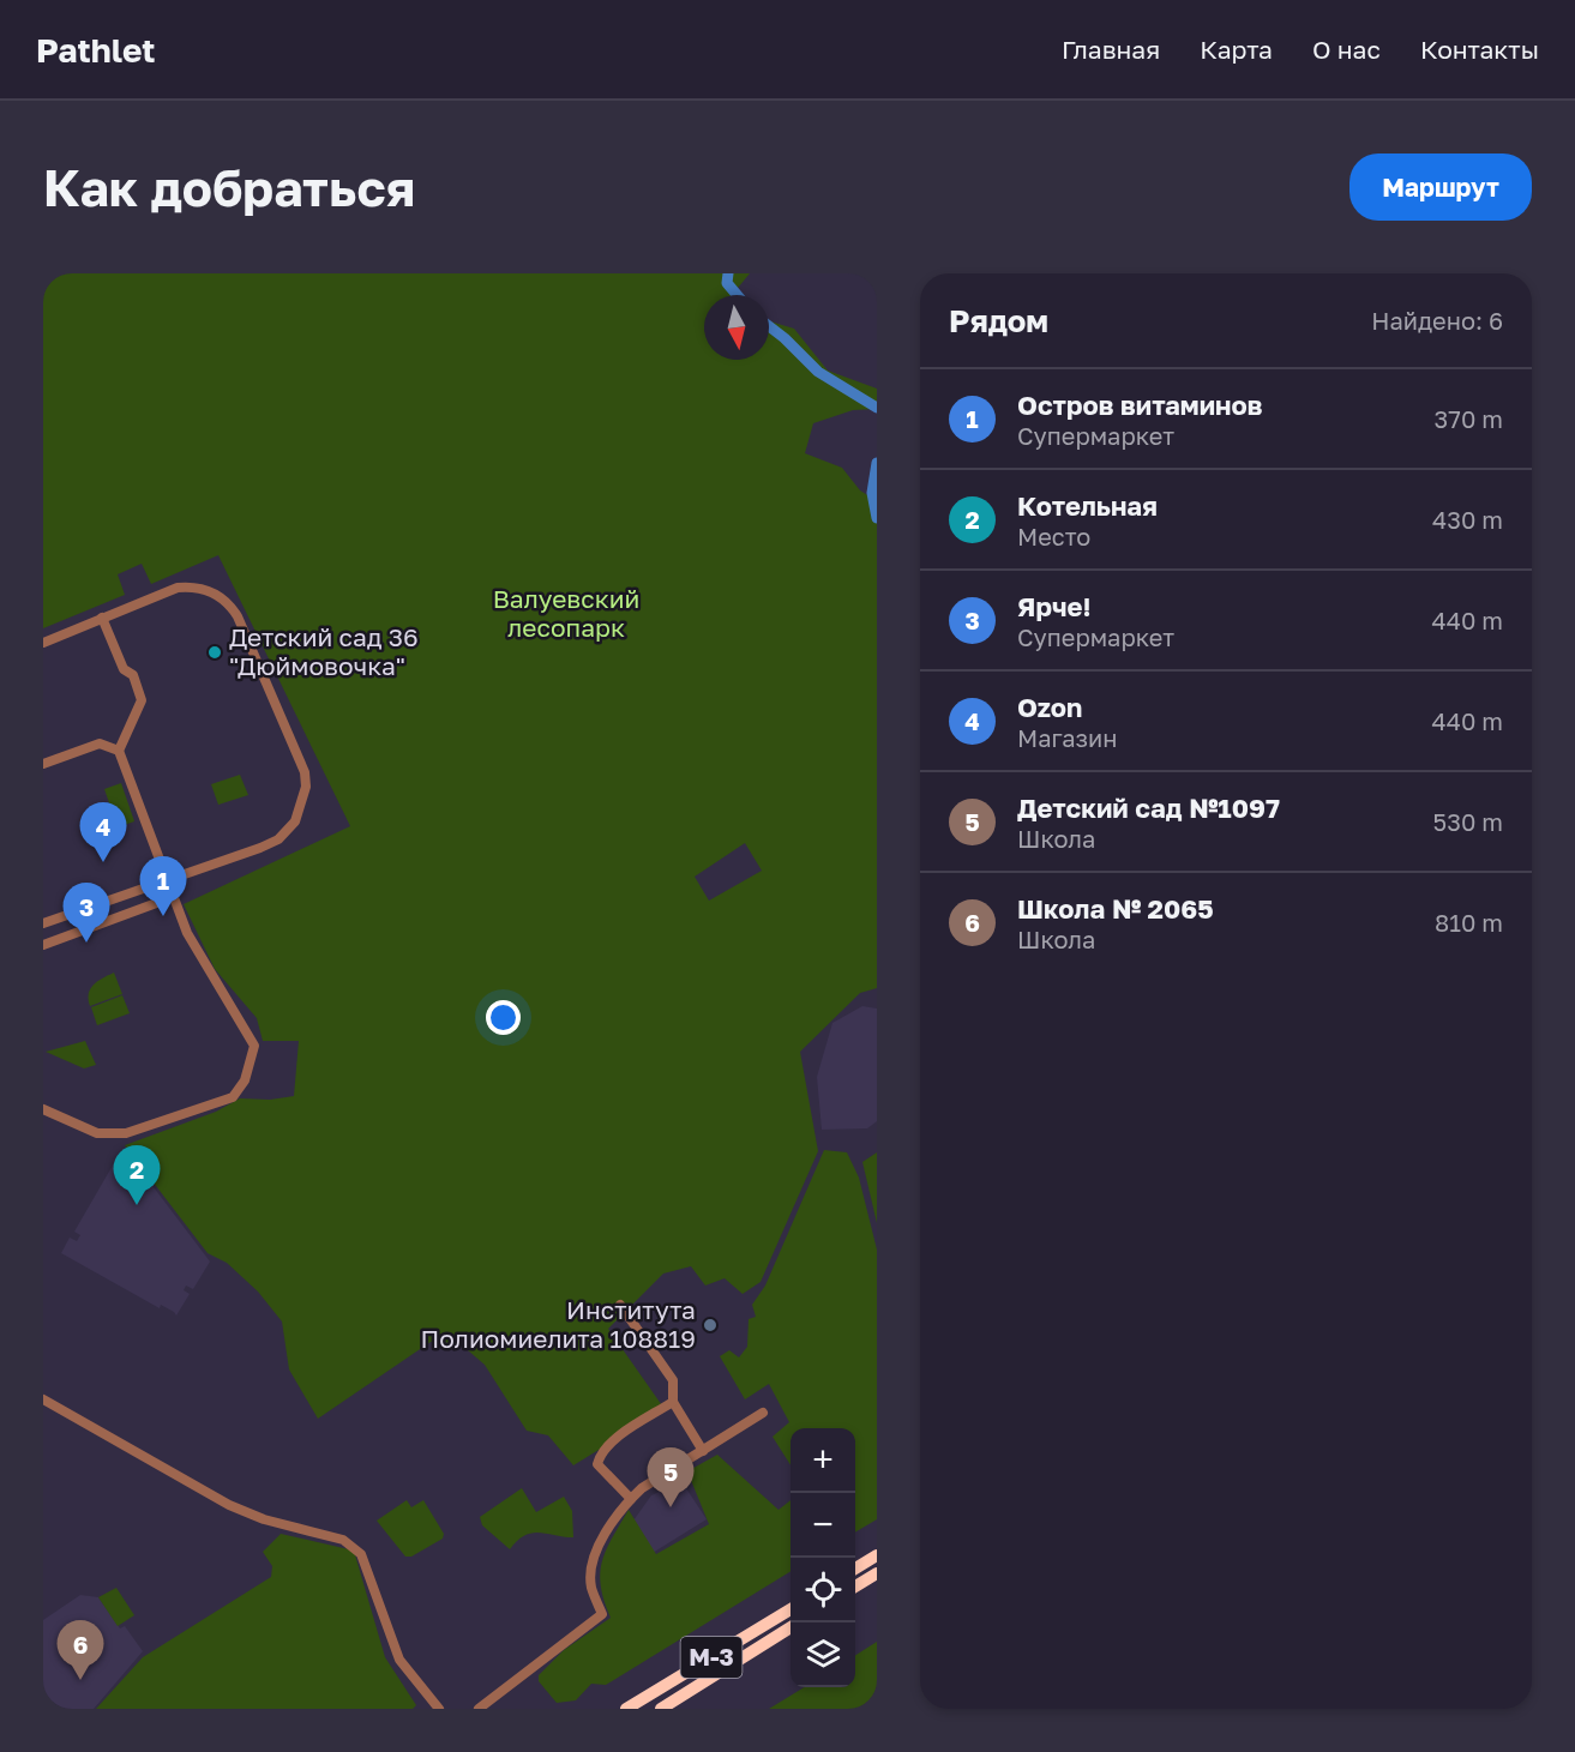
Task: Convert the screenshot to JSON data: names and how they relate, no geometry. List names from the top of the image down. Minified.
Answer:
{"streets":{"highway":["М-3"]},"parks":["Валуевский лесопарк"],"places":["Детский сад 36 \"Дюймовочка\"","Института Полиомиелита 108819"],"north":"bottom","page":{"header":"Pathlet","nav":["Главная","Карта","О нас","Контакты"],"buttons":"Маршрут","title":"Как добраться","heading":["Рядом","Найдено: 6"],"list":[{"mark":"1","name":"Остров витаминов","note":"Супермаркет","value":"370 m"},{"mark":"2","name":"Котельная","note":"Место","value":"430 m"},{"mark":"3","name":"Ярче!","note":"Супермаркет","value":"440 m"},{"mark":"4","name":"Ozon","note":"Магазин","value":"440 m"},{"mark":"5","name":"Детский сад №1097","note":"Школа","value":"530 m"},{"mark":"6","name":"Школа № 2065","note":"Школа","value":"810 m"}],"pins":["4","1","3","2","5","6"],"map_buttons":["+","−"]}}
